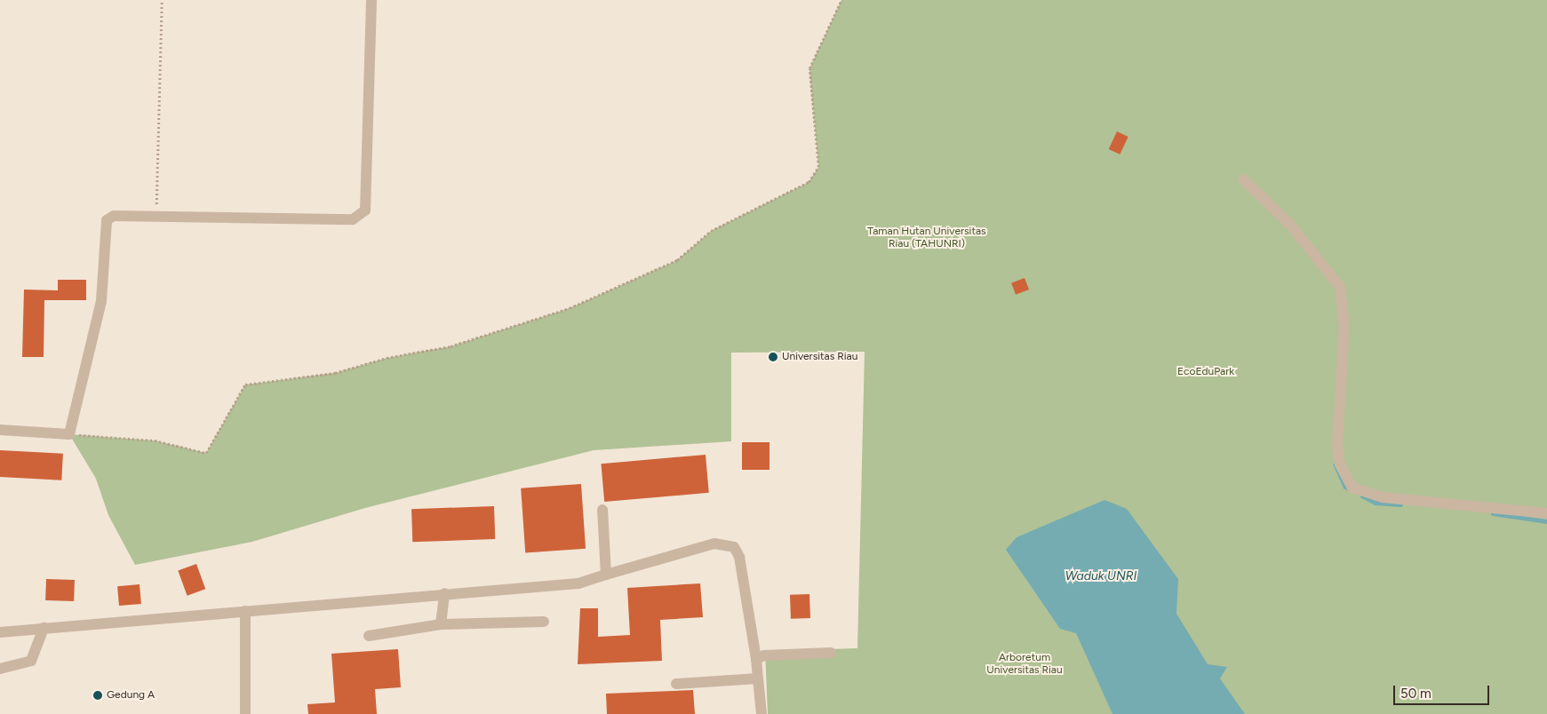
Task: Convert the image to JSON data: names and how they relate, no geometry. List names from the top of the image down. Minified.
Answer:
{"water":["Waduk UNRI"],"parks":["Taman Hutan Universitas Riau (TAHUNRI)","EcoEduPark","Arboretum Universitas Riau"],"places":["Universitas Riau","Gedung A"],"scale_bar":"50 m"}
